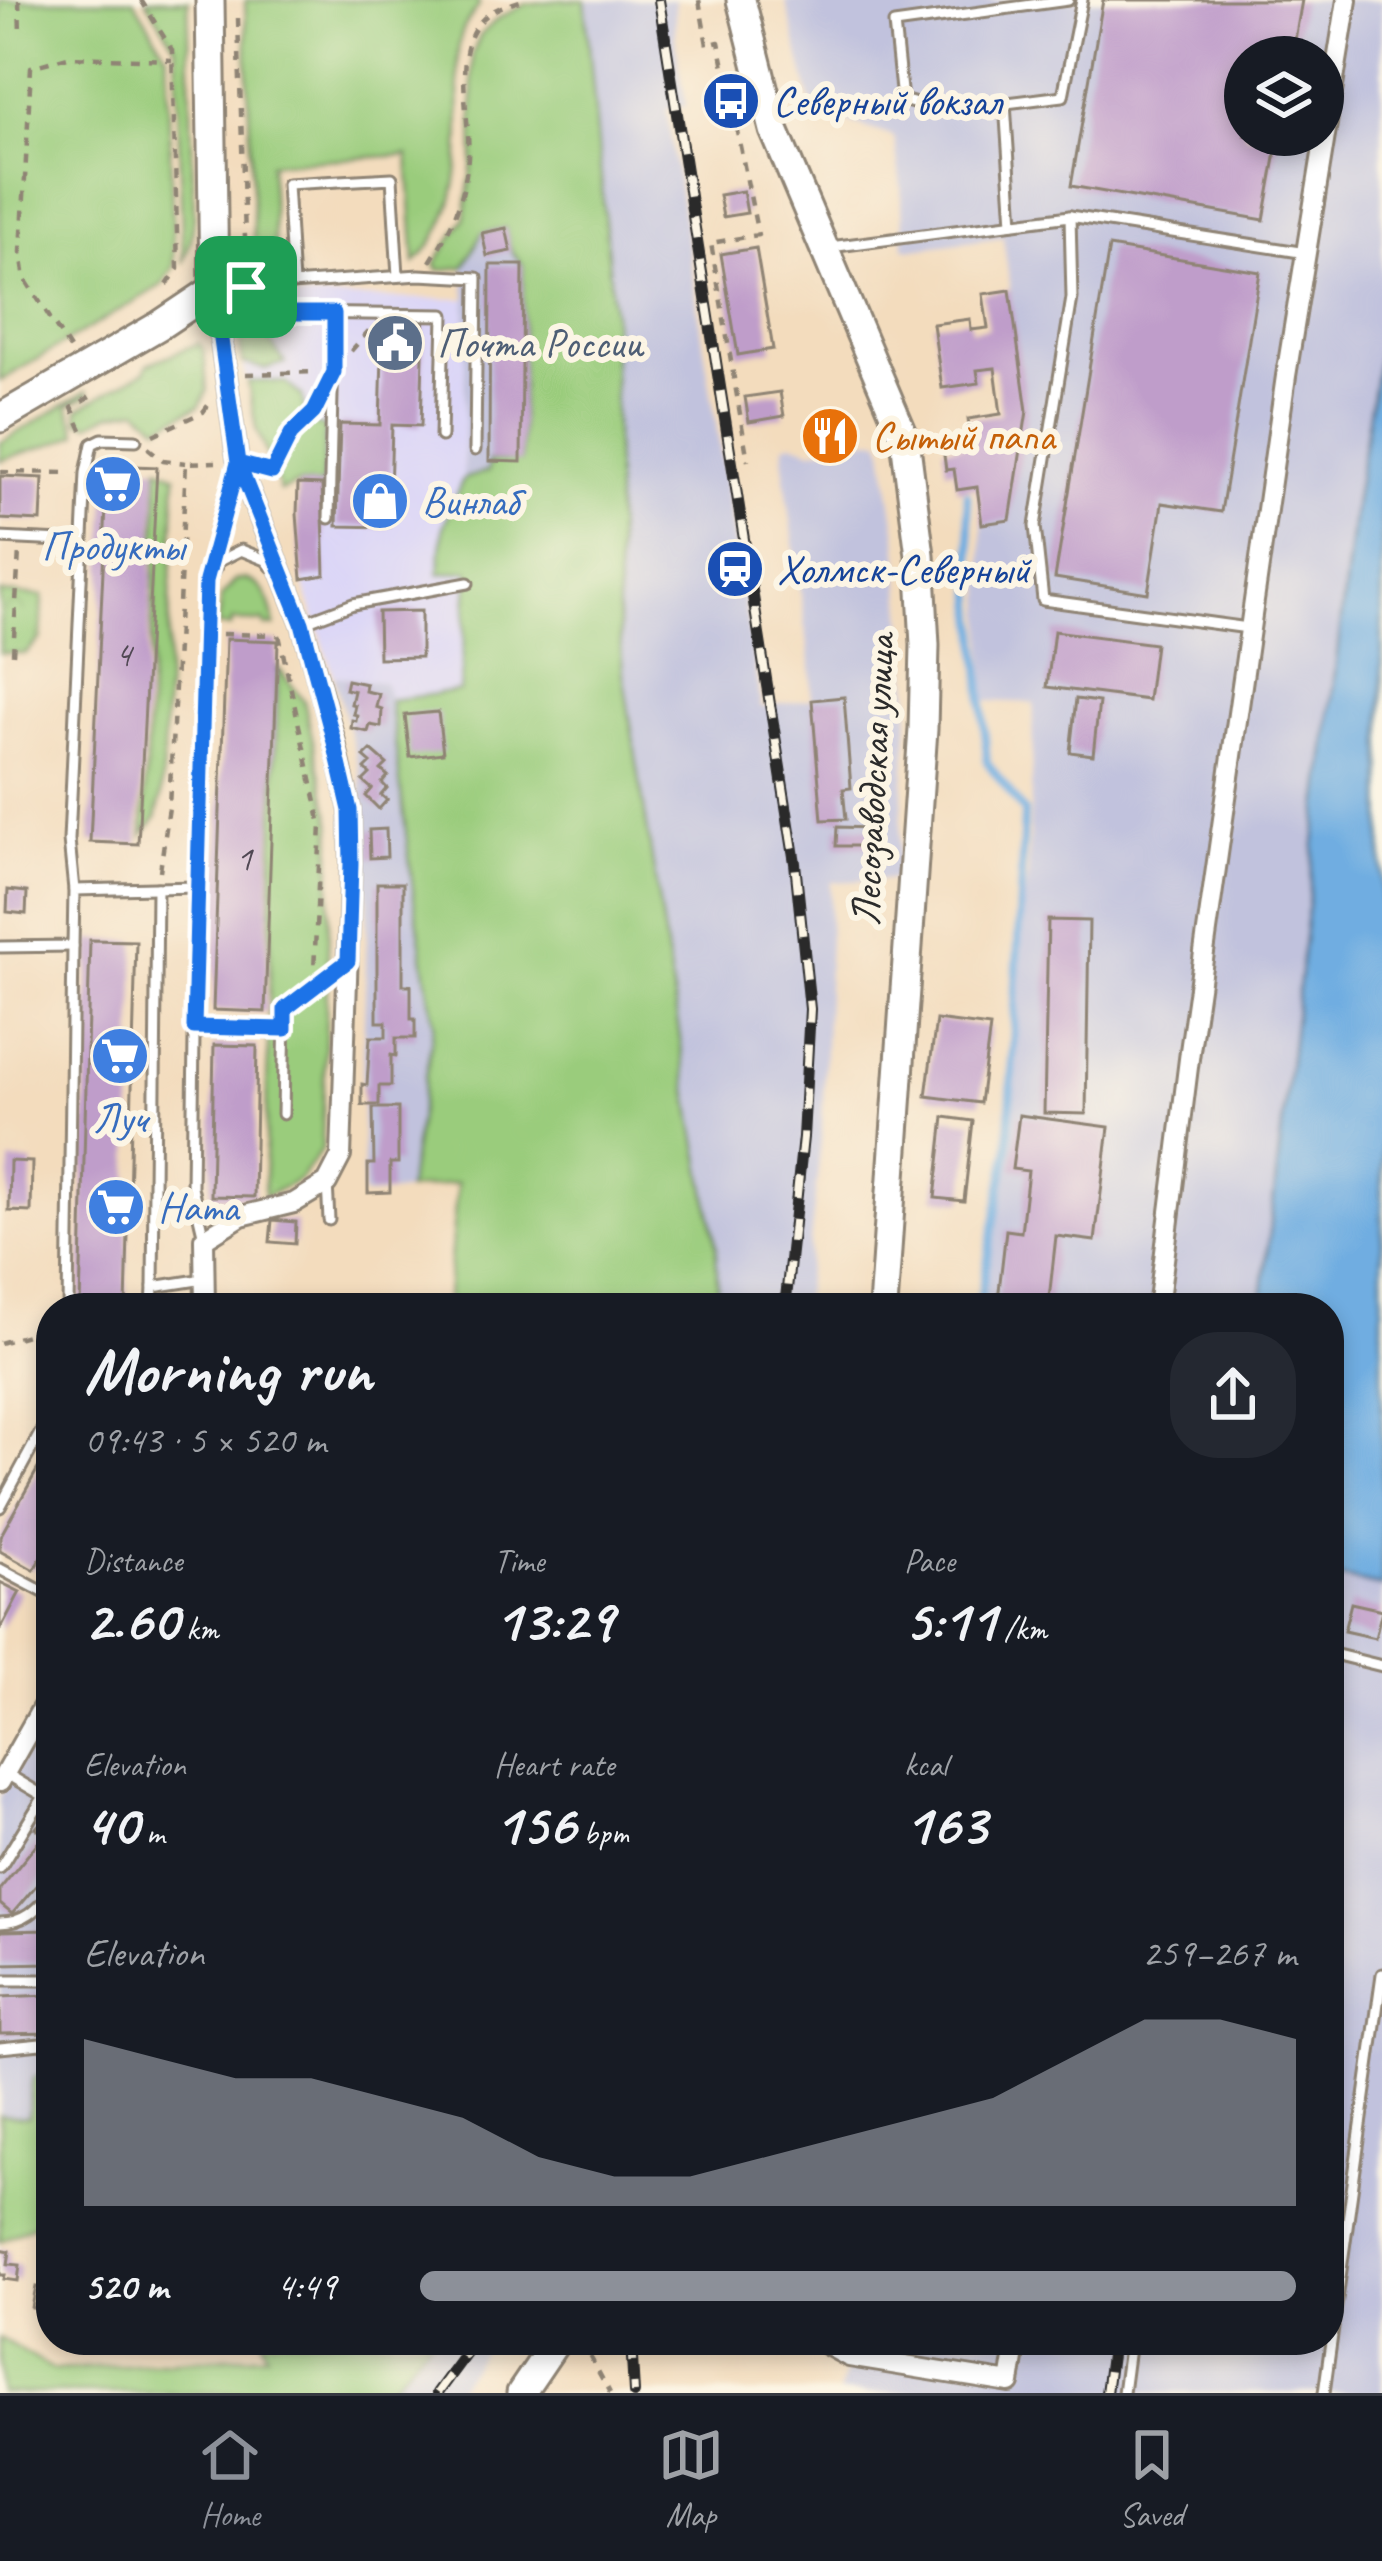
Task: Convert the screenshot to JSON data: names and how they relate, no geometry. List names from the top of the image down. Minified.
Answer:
{"streets":{"main road":["Лесозаводская улица"]},"places":{"bus stop":["Северный вокзал"],"public building":["Почта России"],"restaurant":["Сытый папа"],"supermarket":["Продукты","Луч","Ната"],"shop":["Винлаб"],"station":["Холмск-Северный"]},"house_numbers":["4","1"],"page":{"heading":["Morning run","09:43 · 5 × 520 m"],"stats":[["Distance","2.60 km"],["Time","13:29"],["Pace","5:11 /km"],["Elevation","40 m"],["Heart rate","156 bpm"],["kcal","163"]],"chart":["Elevation","259–267 m"],"list":[{"name":"520 m","note":"4:49"}],"tabs":["Home","Map","Saved"]}}
